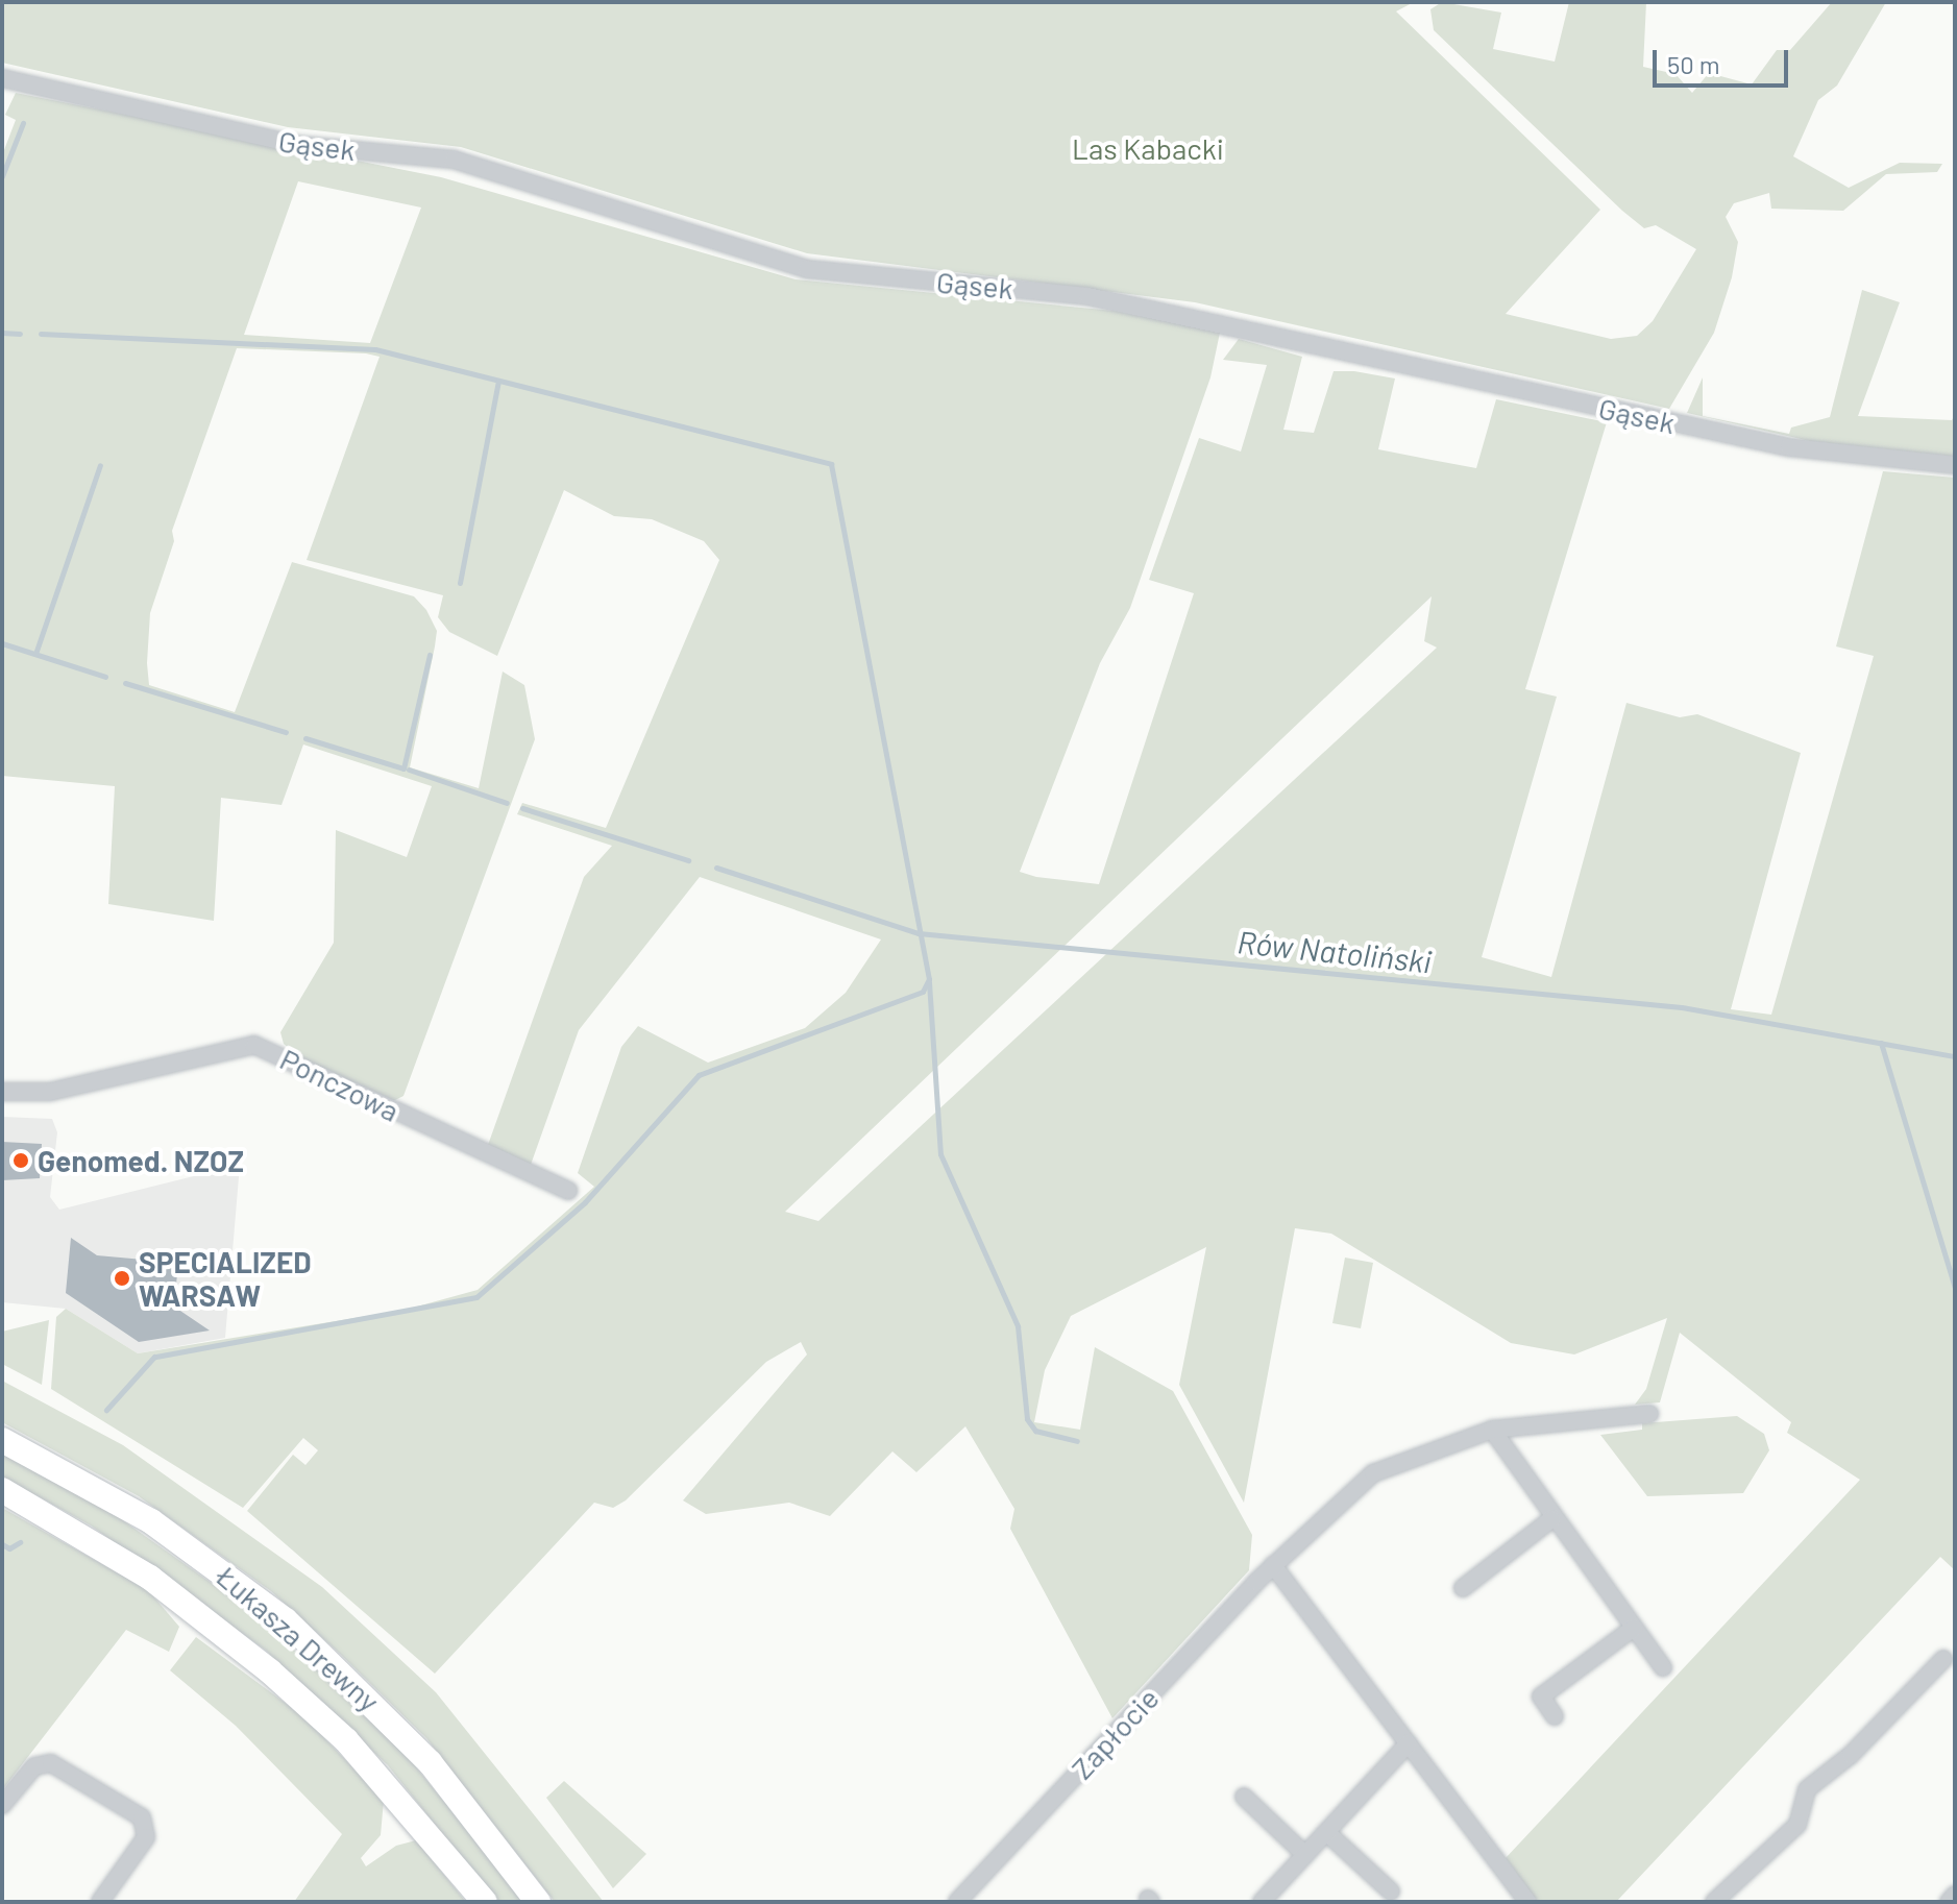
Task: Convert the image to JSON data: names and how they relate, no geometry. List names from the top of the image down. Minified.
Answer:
{"streets":{"main road":["Łukasza Drewny"],"street":["Gąsek","Ponczowa","Zapłocie"]},"water":["Rów Natoliński"],"parks":["Las Kabacki"],"places":["Genomed. NZOZ","SPECIALIZED WARSAW"],"scale_bar":"50 m"}
